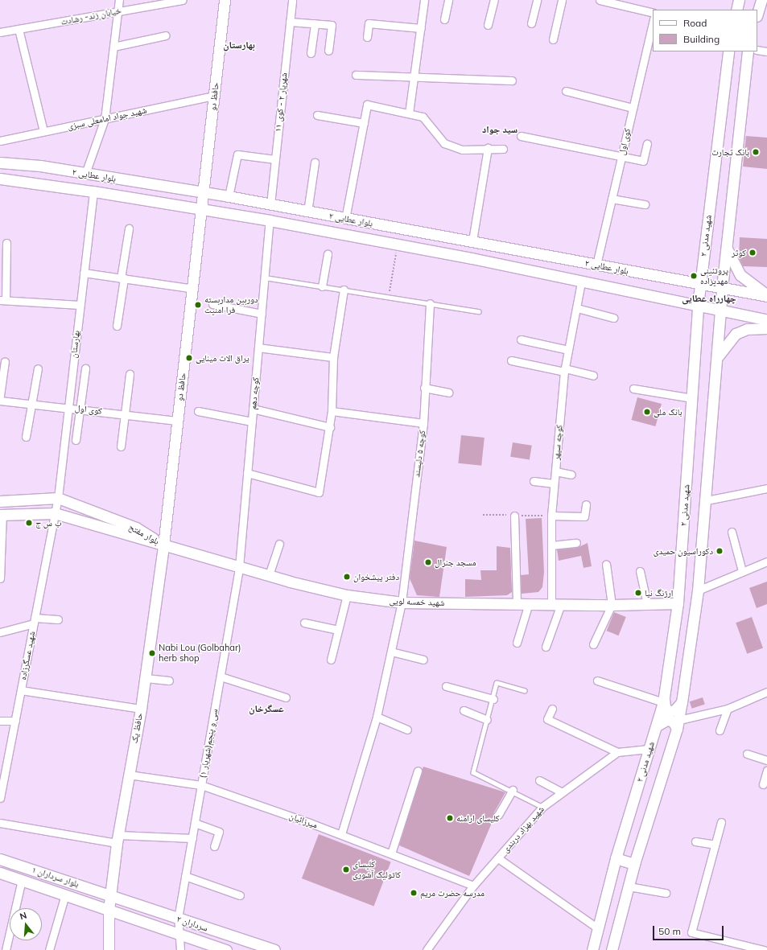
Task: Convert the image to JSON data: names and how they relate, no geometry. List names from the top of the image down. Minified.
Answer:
{"streets":{"street":["خیابان زند- رشادت","حافظ دو","شهریار ۲ - کوی ۱۱","شهید جواد امامعلی سبزی","کوی اول","بلوار عطایی ۲","شهید مدنی ۲","بهارستان","کوچه دهم","کوچه سپهر","کوچه ۵ دلپسند","بلوار مفتح","شهید خمسه لویی","شهید عسگرزاده","حافظ یک","سی و پنجم(شهریار ۱)","میرزائیان","شهید بهزاد دربندی","بلوار سرداران ۱","سرداران ۲"]},"crossings":[["حافظ دو","شهید جواد امامعلی سبزی"],["حافظ دو","کوی اول"],["حافظ دو","بلوار عطایی ۲"],["حافظ دو","بلوار مفتح"],["حافظ دو","شهید خمسه لویی"],["حافظ دو","حافظ یک"],["شهریار ۲ - کوی ۱۱","بلوار عطایی ۲"],["کوی اول","بلوار عطایی ۲"],["کوی اول","بهارستان"],["بلوار عطایی ۲","شهید مدنی ۲"],["بلوار عطایی ۲","بهارستان"],["بلوار عطایی ۲","کوچه دهم"],["بلوار عطایی ۲","کوچه سپهر"],["شهید مدنی ۲","شهید خمسه لویی"],["شهید مدنی ۲","شهید بهزاد دربندی"],["بهارستان","بلوار مفتح"],["بهارستان","شهید عسگرزاده"],["کوچه دهم","شهید خمسه لویی"],["کوچه دهم","سی و پنجم(شهریار ۱)"],["کوچه سپهر","شهید خمسه لویی"],["کوچه ۵ دلپسند","شهید خمسه لویی"],["کوچه ۵ دلپسند","میرزائیان"],["بلوار مفتح","شهید خمسه لویی"],["بلوار مفتح","شهید عسگرزاده"],["بلوار مفتح","حافظ یک"],["شهید خمسه لویی","حافظ یک"],["شهید خمسه لویی","سی و پنجم(شهریار ۱)"],["حافظ یک","میرزائیان"],["حافظ یک","بلوار سرداران ۱"],["حافظ یک","سرداران ۲"],["سی و پنجم(شهریار ۱)","میرزائیان"],["سی و پنجم(شهریار ۱)","سرداران ۲"],["میرزائیان","شهید بهزاد دربندی"],["بلوار سرداران ۱","سرداران ۲"]],"districts":["بهارستان","سید جواد","چهارراه عطایی","عسگرخان"],"places":["بانک تجارت","کوثر","پروتئينی مهديزاده","دوربین مداربسته فرا امنیت","یراق الات مینایی","بانک ملی","ب س ج","دکوراسیون حمیدی","مسجد جنرال","دفتر پیشخوان","ارژنگ نیا","Nabi Lou (Golbahar) herb shop","کلیسای ارامنه","کلیسای کاتولیک آشوری","مدرسه حضرت مریم"],"legend":["Road","Building"],"scale_bar":"50 m","north":"top"}
